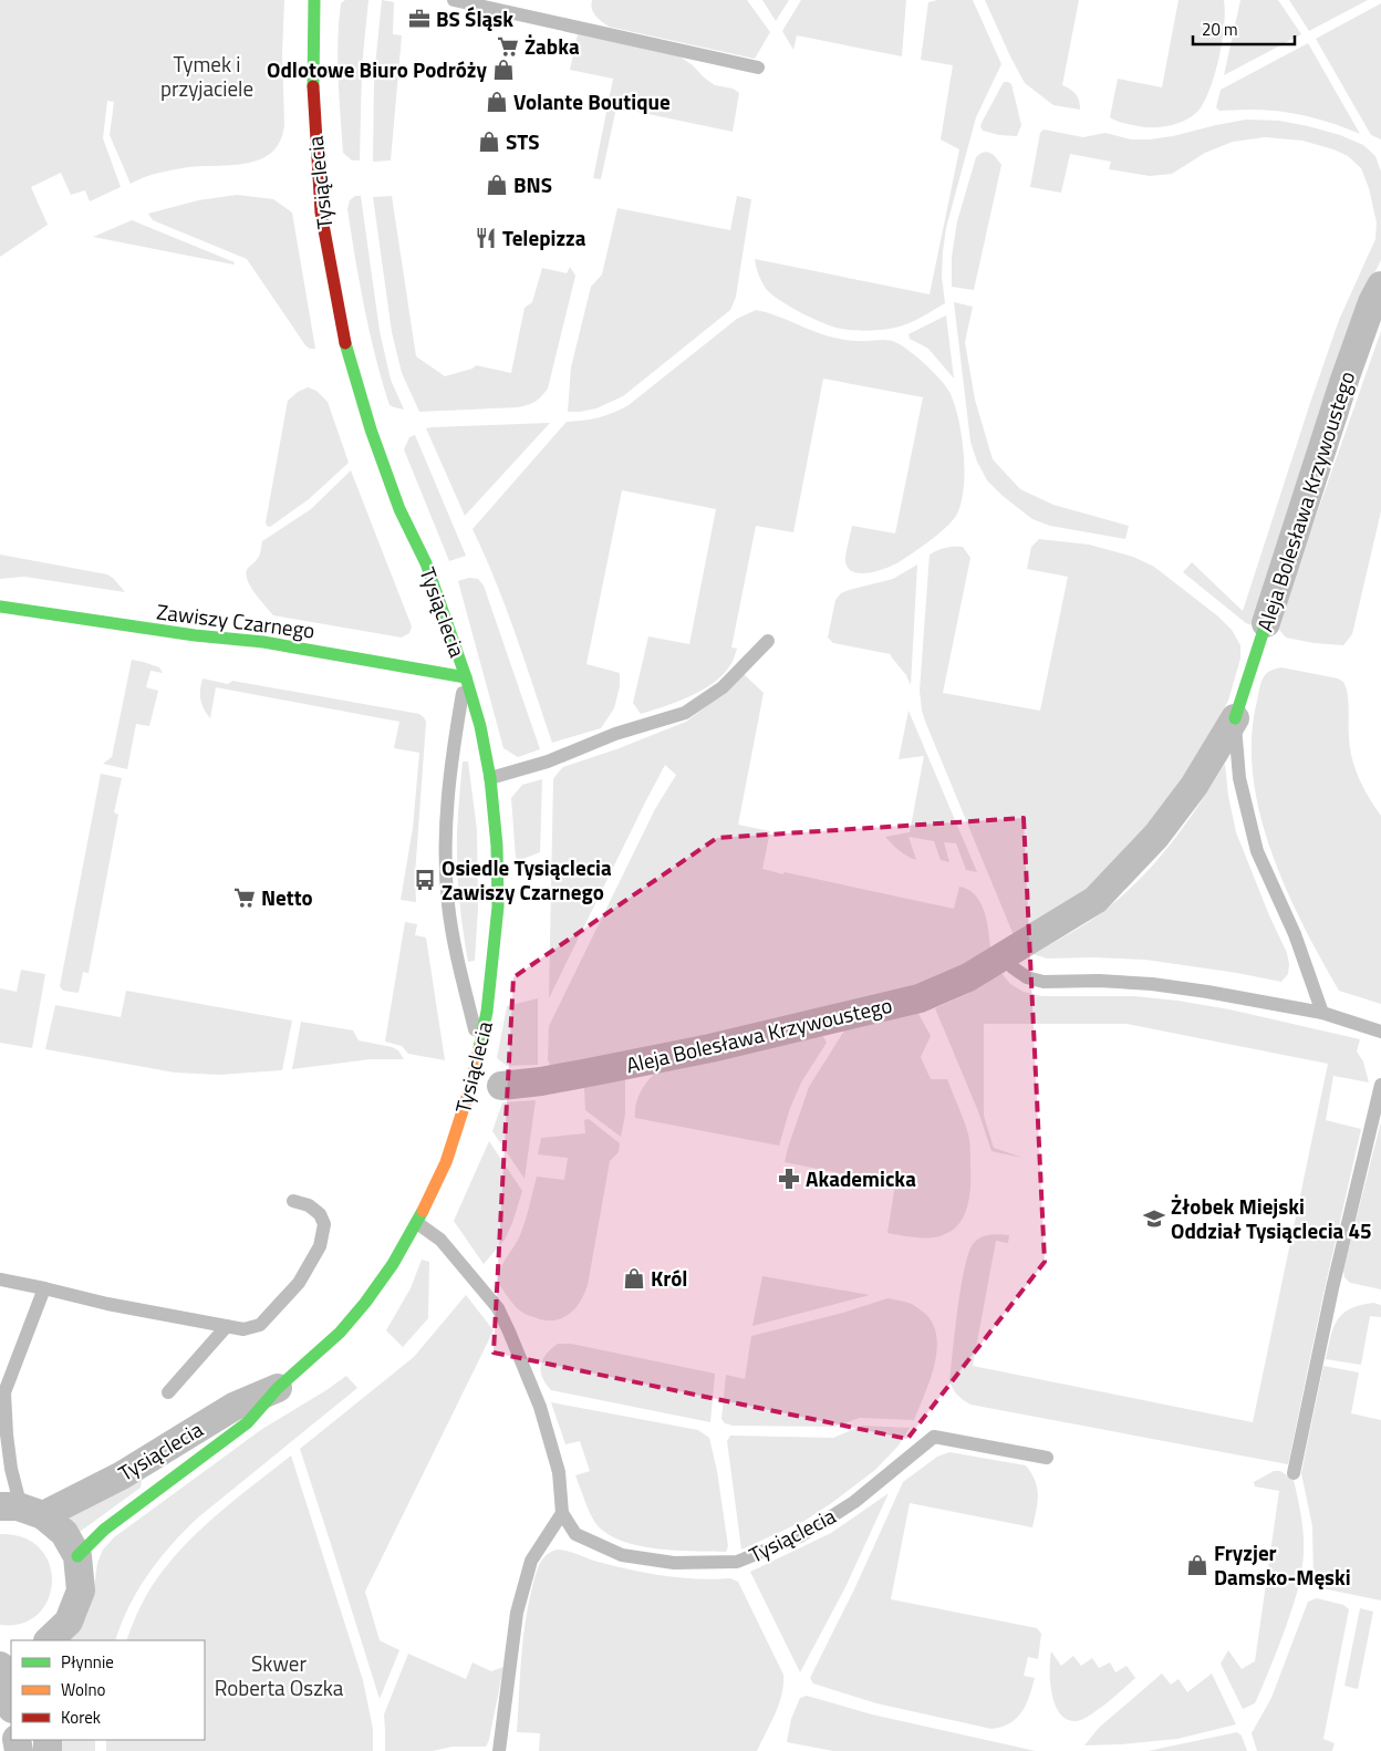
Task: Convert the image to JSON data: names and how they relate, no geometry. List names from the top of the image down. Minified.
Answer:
{"streets":{"street":["Tysiąclecia","Aleja Bolesława Krzywoustego","Zawiszy Czarnego"]},"crossings":[["Tysiąclecia","Zawiszy Czarnego"]],"parks":["Tymek i przyjaciele","Skwer Roberta Oszka"],"places":{"office":["BS Śląsk"],"supermarket":["Żabka","Netto"],"shop":["Odlotowe Biuro Podróży","Volante Boutique","STS","BNS","Król","Fryzjer Damsko-Męski"],"restaurant":["Telepizza"],"bus stop":["Osiedle Tysiąclecia Zawiszy Czarnego"],"pharmacy":["Akademicka"],"school or university":["Żłobek Miejski Oddział Tysiąclecia 45"]},"legend":["Płynnie","Wolno","Korek"],"scale_bar":"20 m"}
